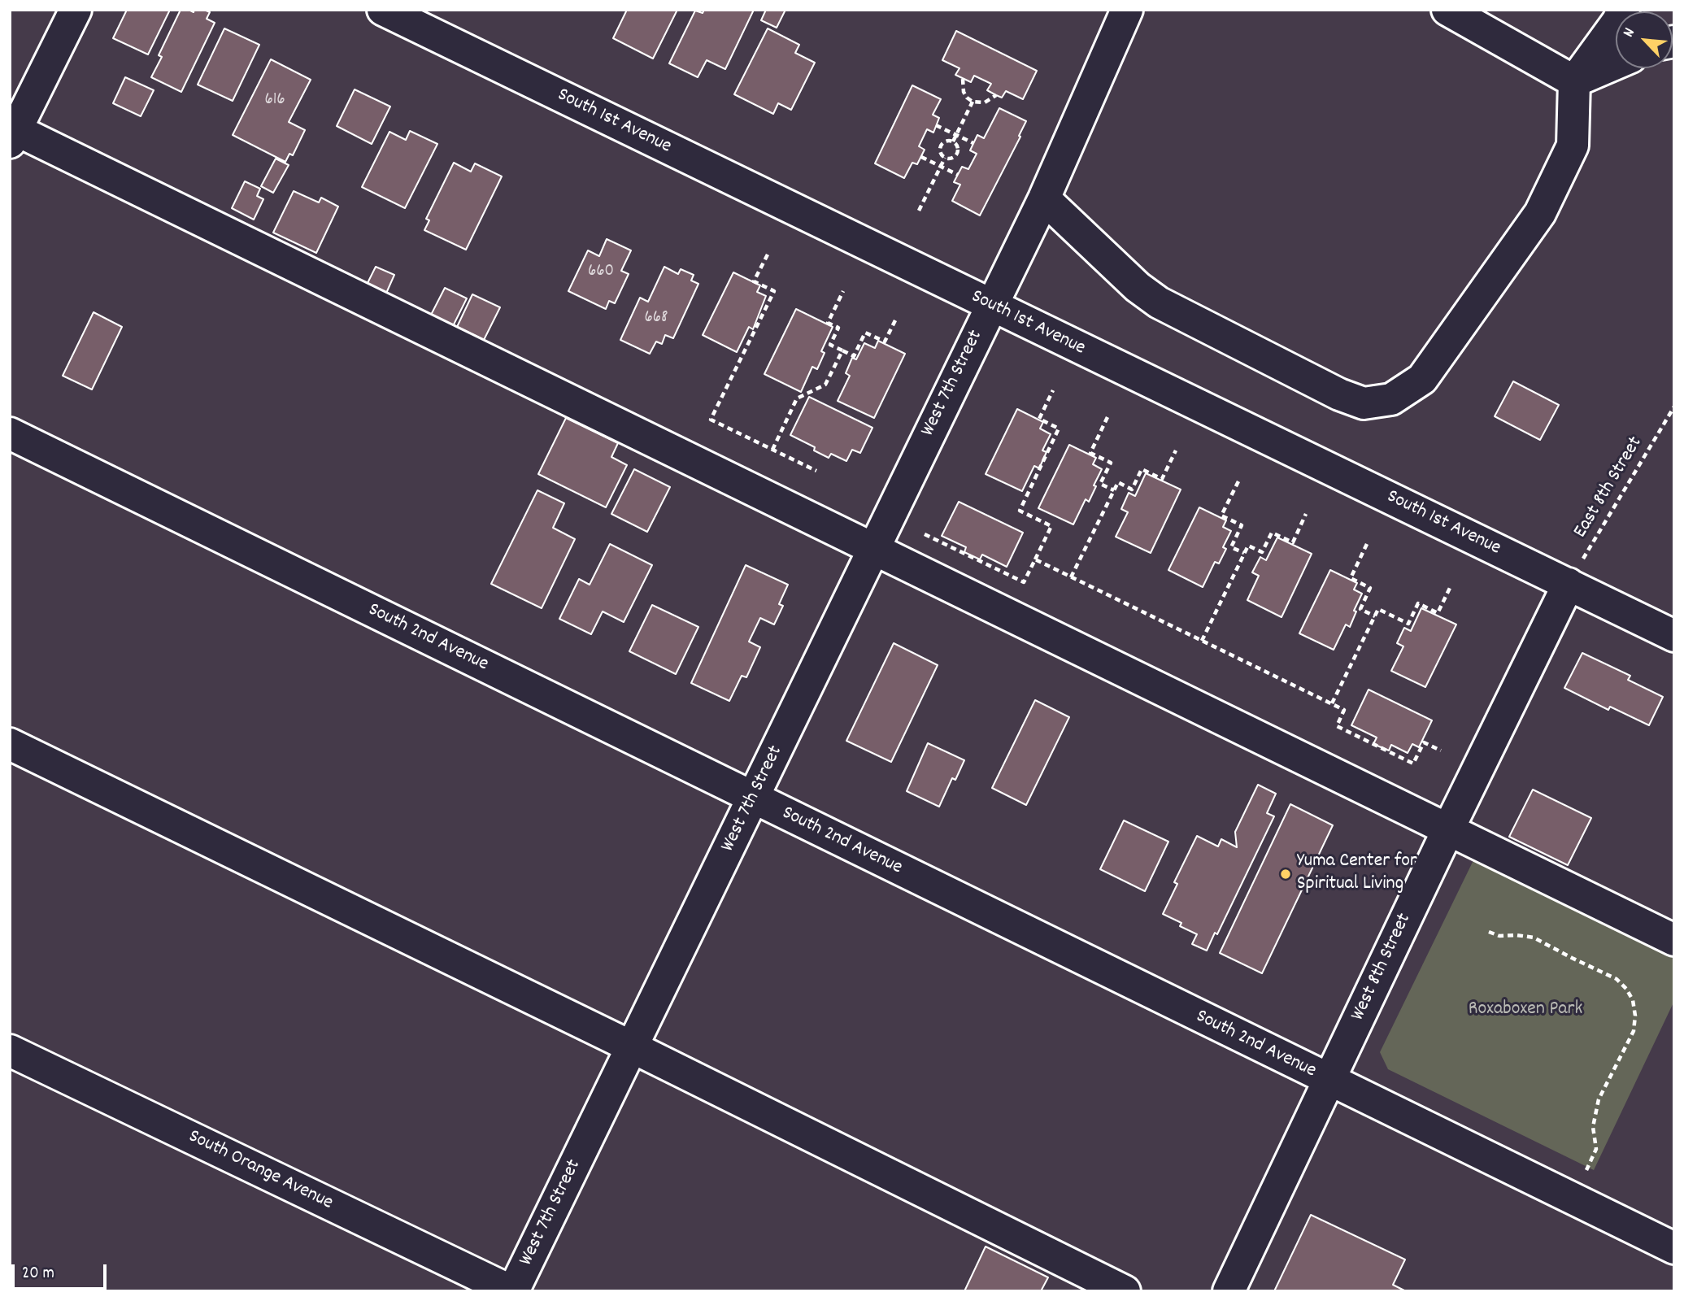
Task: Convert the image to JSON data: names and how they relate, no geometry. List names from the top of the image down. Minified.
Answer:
{"streets":{"street":["South 1st Avenue","West 7th Street","South 2nd Avenue","West 8th Street","South Orange Avenue"],"path":["East 8th Street"]},"crossings":[["South 1st Avenue","West 7th Street"],["South 1st Avenue","East 8th Street"],["South 1st Avenue","West 8th Street"],["West 7th Street","South 2nd Avenue"],["West 7th Street","South Orange Avenue"],["East 8th Street","West 8th Street"],["South 2nd Avenue","West 8th Street"]],"parks":["Roxaboxen Park"],"places":["Yuma Center for Spiritual Living"],"house_numbers":["616","660","668"],"scale_bar":"20 m","north":"top left"}
